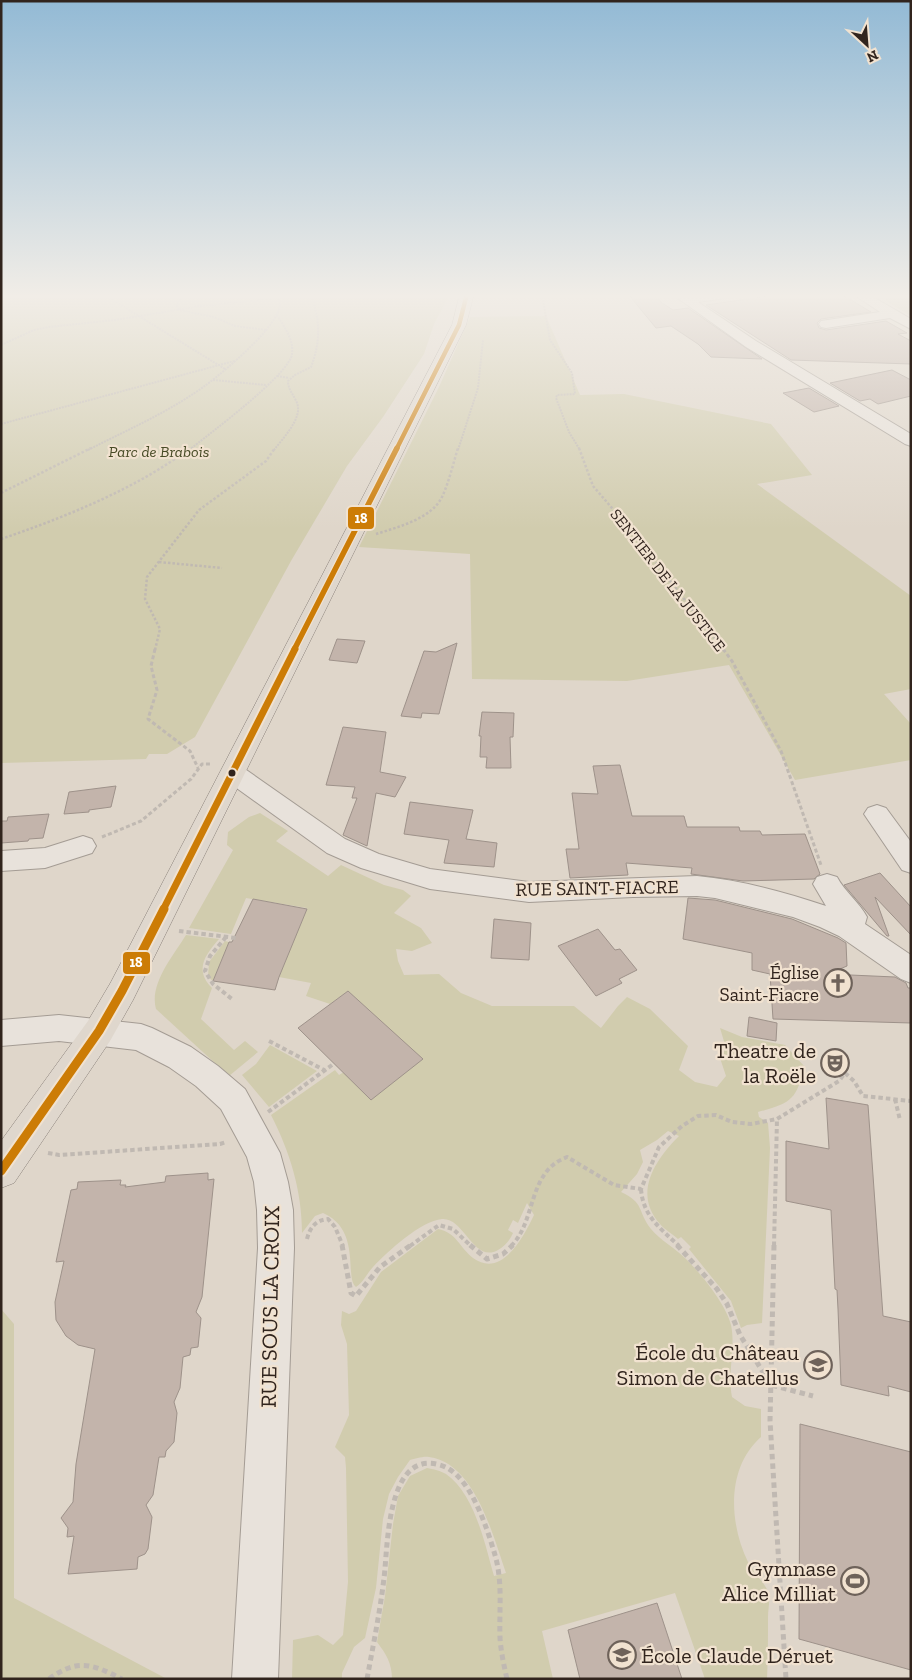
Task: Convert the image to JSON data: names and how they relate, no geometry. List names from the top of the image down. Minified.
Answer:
{"streets":{"street":["RUE SAINT-FIACRE","RUE SOUS LA CROIX"],"path":["SENTIER DE LA JUSTICE"]},"parks":["Parc de Brabois"],"places":{"church":["Église Saint-Fiacre"],"theatre":["Theatre de la Roële"],"school or university":["École du Château Simon de Chatellus","École Claude Déruet"],"sports":["Gymnase Alice Milliat"]},"lines":["transit line 18"],"north":"bottom right"}
